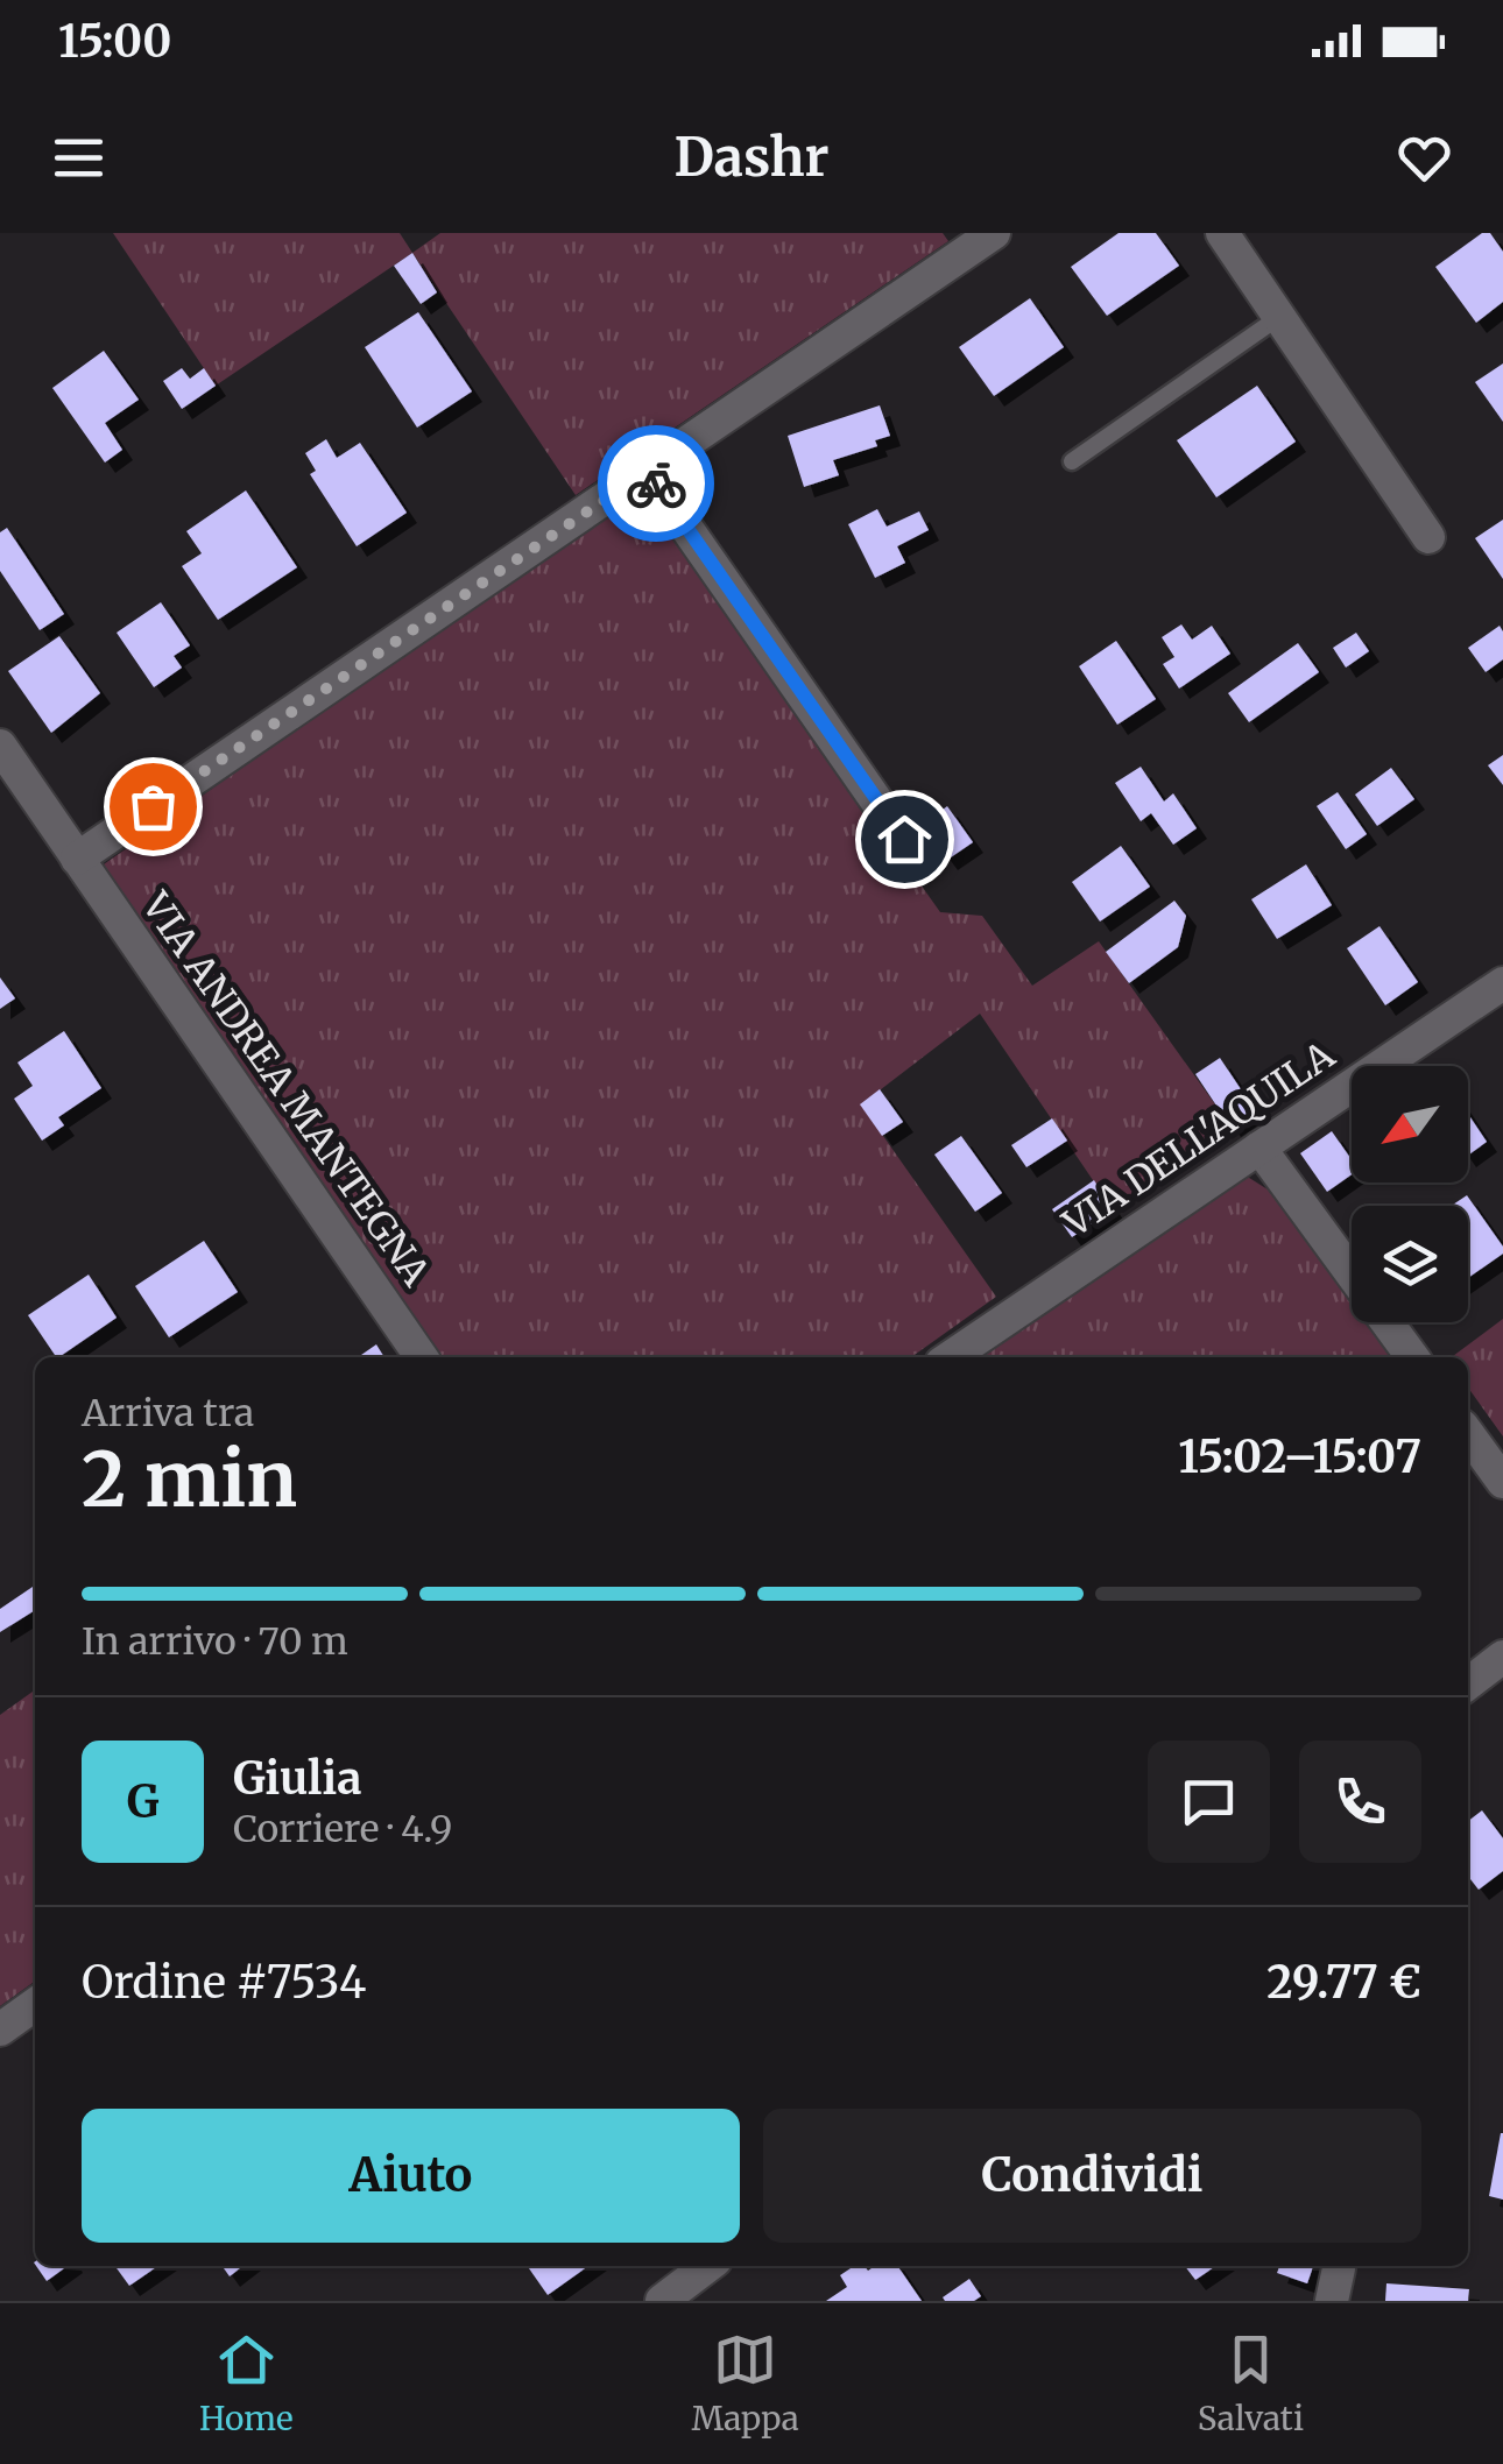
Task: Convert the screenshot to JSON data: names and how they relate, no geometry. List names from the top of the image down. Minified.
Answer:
{"streets":{"street":["VIA ANDREA MANTEGNA","VIA DELL'AQUILA"]},"north":"bottom left","page":{"status":"15:00","header":"Dashr","heading":["2 min","Arriva tra","15:02–15:07"],"panel":["Giulia","Corriere · 4.9","Ordine #7534","29.77 €"],"bar":"In arrivo · 70 m","round":"G","buttons":["Aiuto","Condividi"],"tabs":["Home","Mappa","Salvati"]}}
